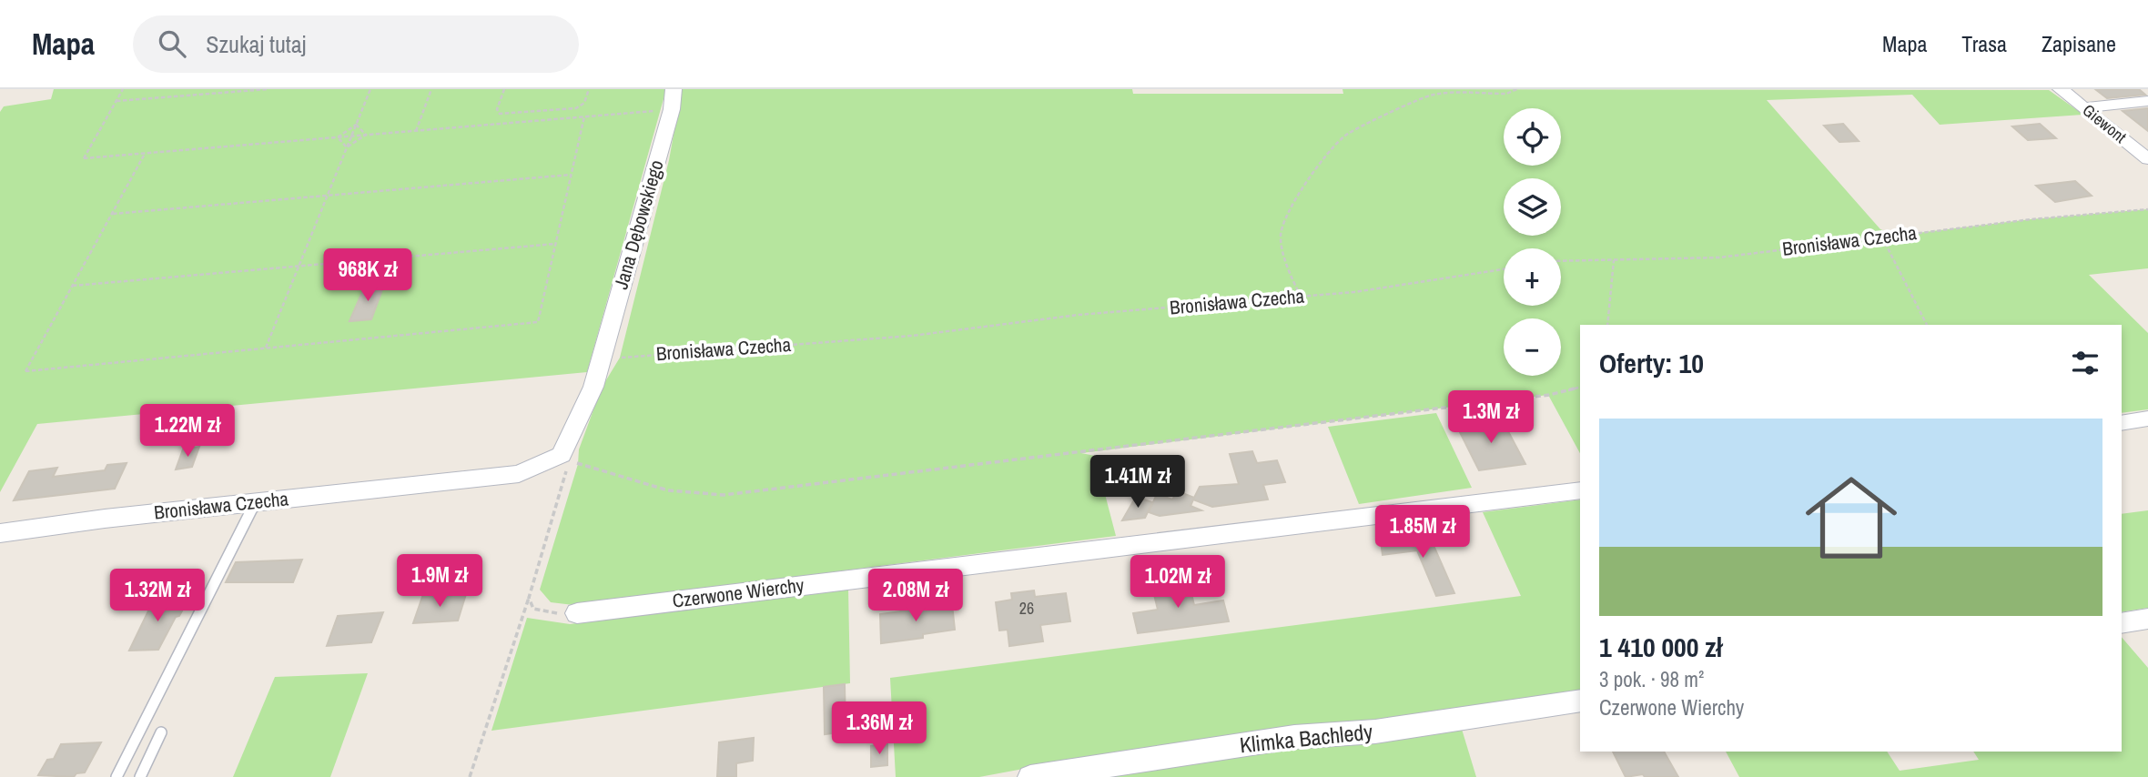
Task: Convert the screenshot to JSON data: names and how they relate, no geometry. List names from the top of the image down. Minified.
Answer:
{"streets":{"street":["Giewont","Jana Dębowskiego","Bronisława Czecha","Czerwone Wierchy","Klimka Bachledy"]},"crossings":[["Jana Dębowskiego","Bronisława Czecha"]],"house_numbers":["26"],"page":{"header":"Mapa","search":"Szukaj tutaj","nav":["Mapa","Trasa","Zapisane"],"map_buttons":["+","−"],"price":["968K zł","1.3M zł","1.22M zł","1.41M zł","1.85M zł","1.9M zł","1.02M zł","1.32M zł","2.08M zł","1.36M zł"],"heading":"Oferty: 10","list":[{"name":"1 410 000 zł","note":"3 pok. · 98 m² · Czerwone Wierchy"}]}}
